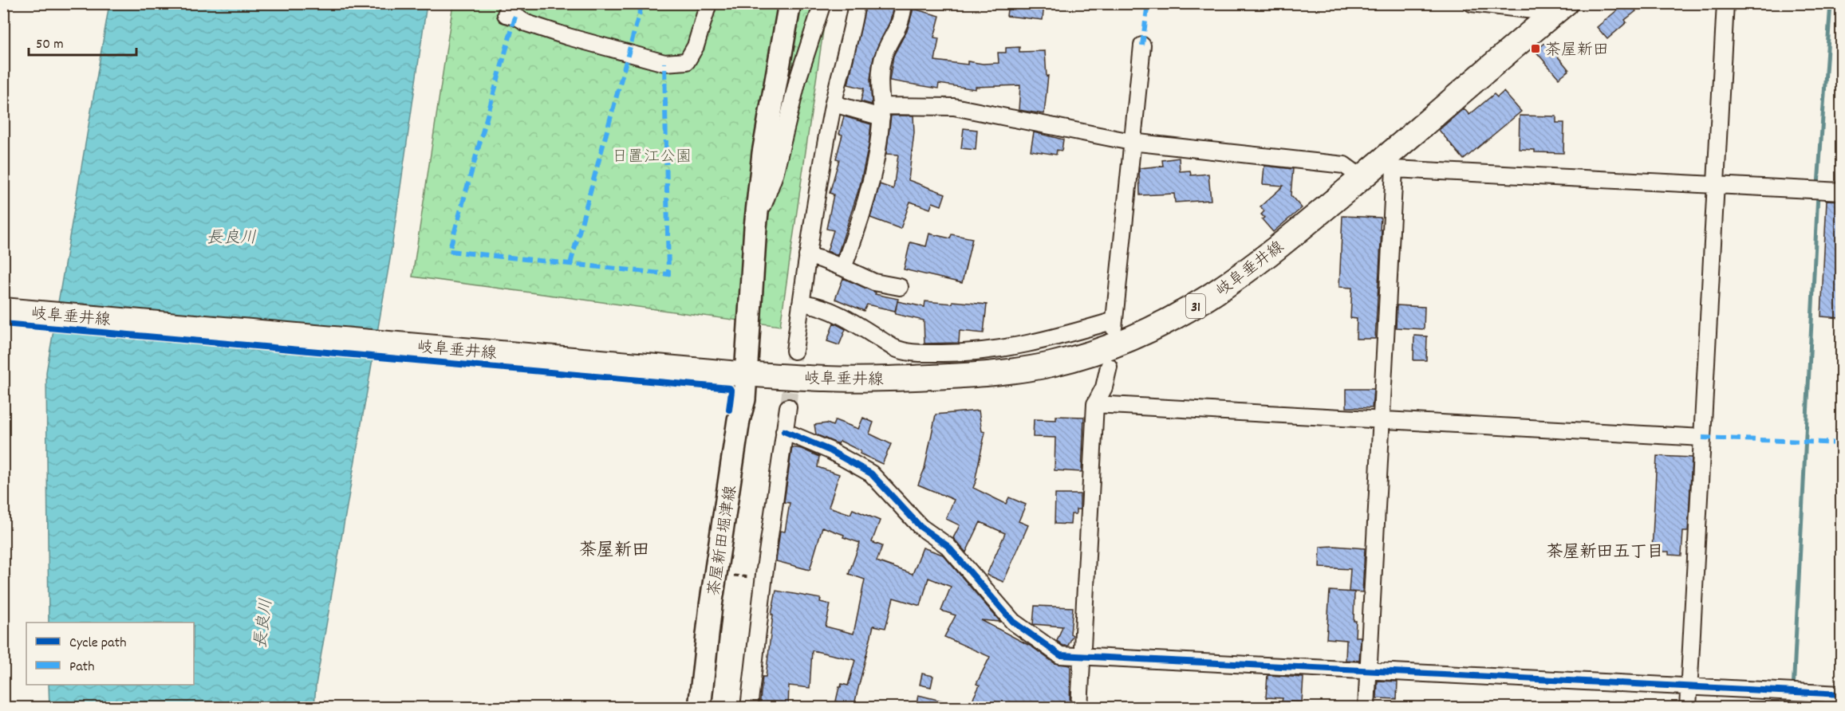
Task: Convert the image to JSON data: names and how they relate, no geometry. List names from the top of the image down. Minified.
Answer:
{"streets":{"main road":["岐阜垂井線","31"],"street":["茶屋新田堀津線"]},"crossings":[["岐阜垂井線","茶屋新田堀津線"]],"districts":["茶屋新田","茶屋新田五丁目"],"water":["長良川"],"parks":["日置江公園"],"places":{"transit":["茶屋新田"]},"legend":["Cycle path","Path"],"scale_bar":"50 m"}
